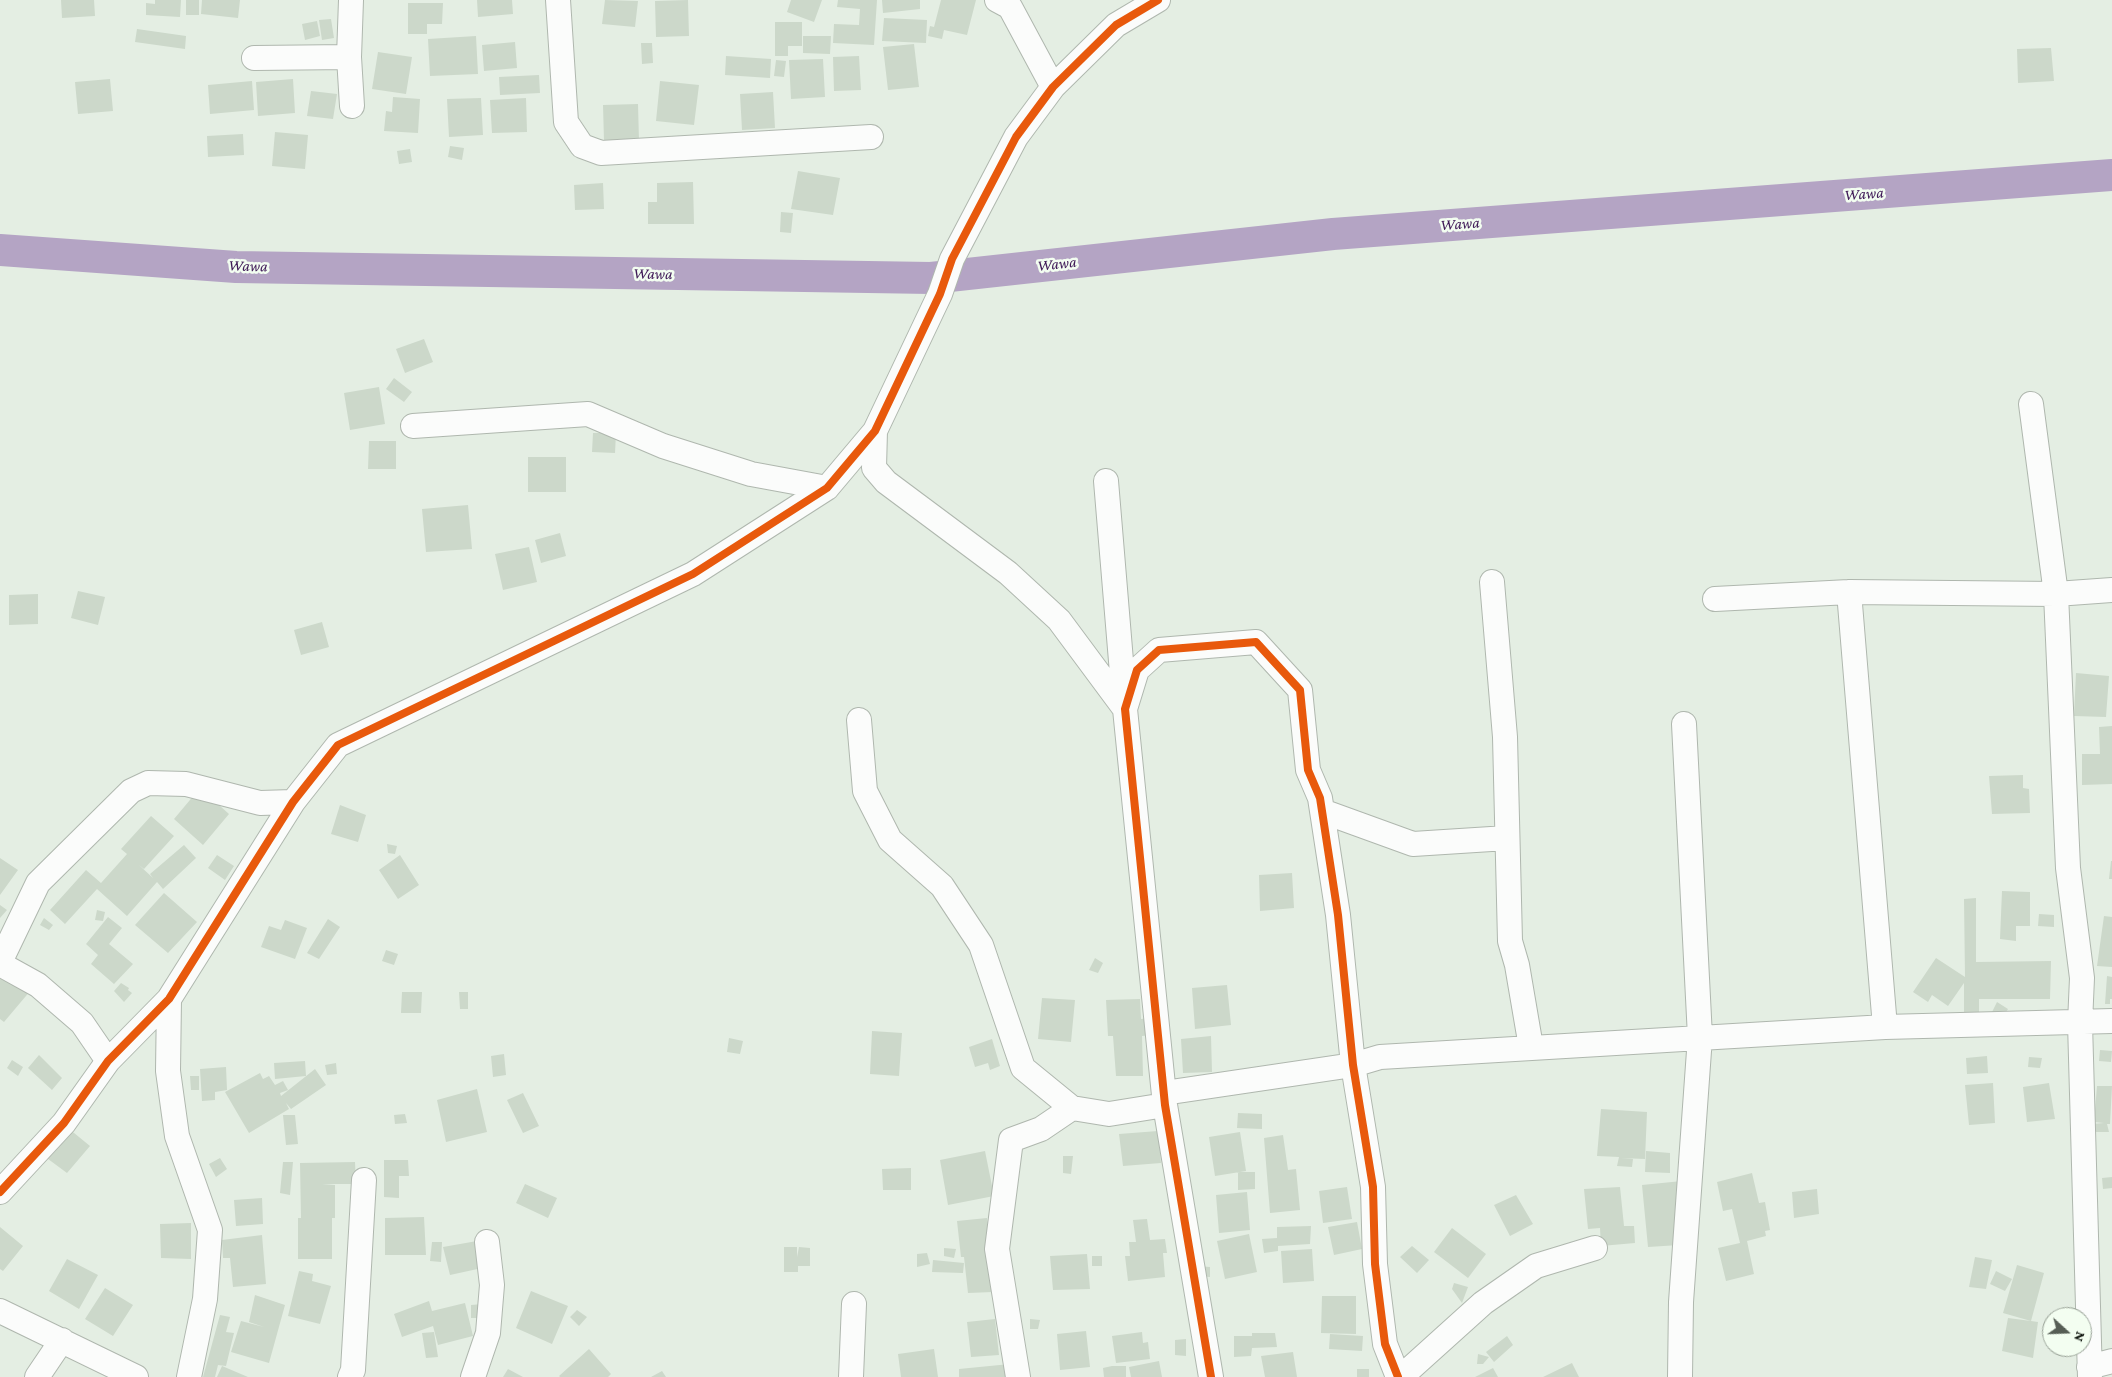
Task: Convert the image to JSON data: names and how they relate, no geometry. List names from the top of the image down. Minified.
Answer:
{"water":["Wawa"],"north":"right"}
